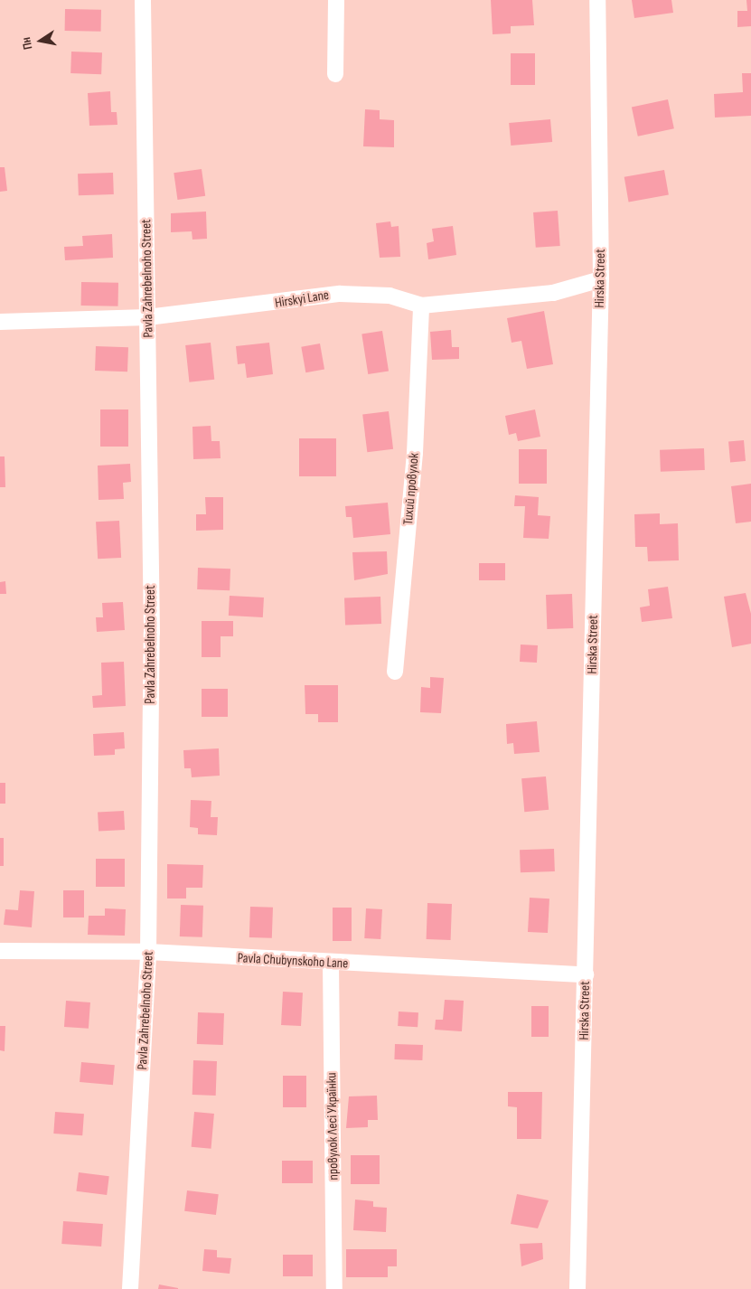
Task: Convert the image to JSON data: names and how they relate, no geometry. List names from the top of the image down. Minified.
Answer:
{"streets":{"street":["Pavla Zahrebelnoho Street","Hirska Street","Hirskyi Lane","Тихий провулок","Pavla Chubynskoho Lane","провулок Лесі Українки"]},"crossings":[["Pavla Zahrebelnoho Street","Hirskyi Lane"],["Pavla Zahrebelnoho Street","Pavla Chubynskoho Lane"],["Hirska Street","Hirskyi Lane"],["Hirska Street","Pavla Chubynskoho Lane"],["Hirskyi Lane","Тихий провулок"],["Pavla Chubynskoho Lane","провулок Лесі Українки"]],"north":"left"}
